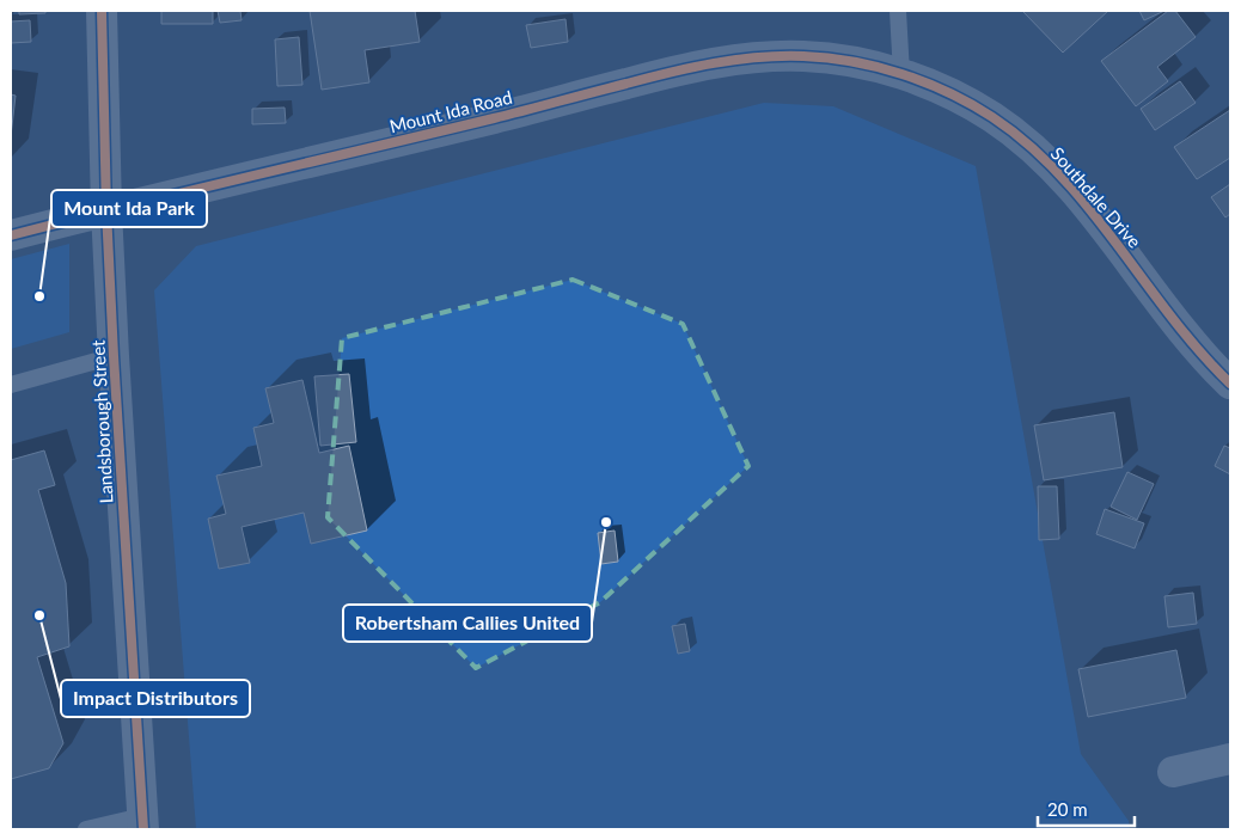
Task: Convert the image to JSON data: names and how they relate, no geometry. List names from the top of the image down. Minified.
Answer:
{"streets":{"street":["Mount Ida Road","Southdale Drive","Landsborough Street"]},"crossings":[["Mount Ida Road","Southdale Drive"],["Mount Ida Road","Landsborough Street"]],"places":["Mount Ida Park","Robertsham Callies United","Impact Distributors"],"scale_bar":"20 m"}
